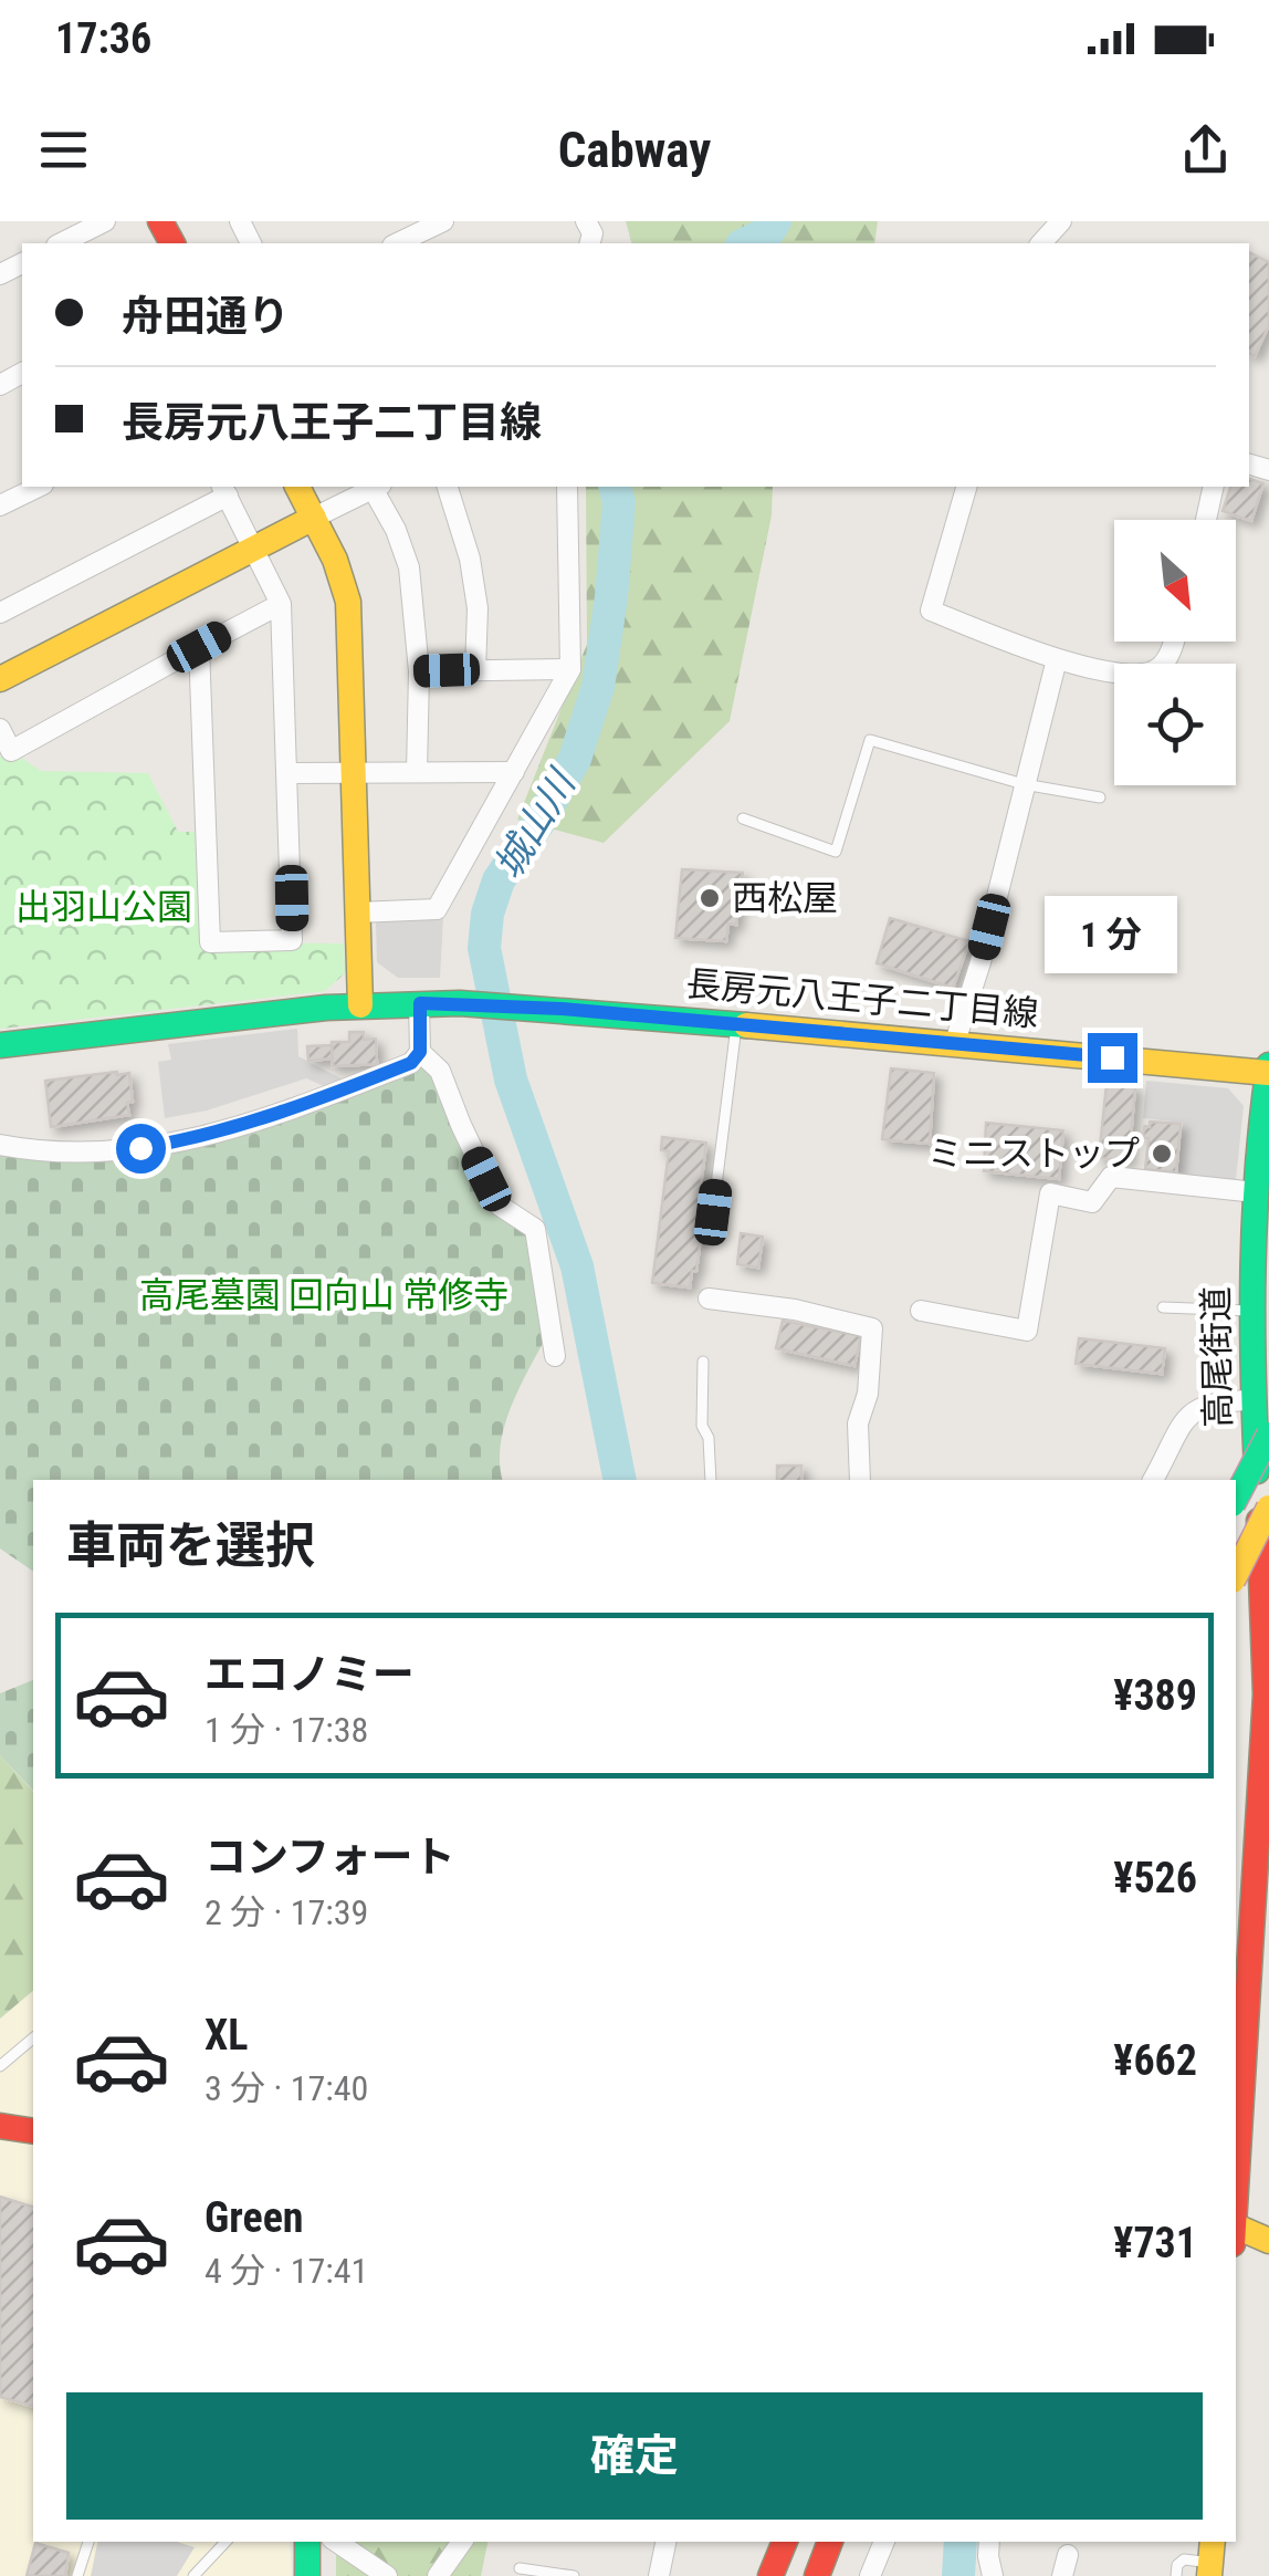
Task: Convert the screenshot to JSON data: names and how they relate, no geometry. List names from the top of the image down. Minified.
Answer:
{"streets":{"main road":["長房元八王子二丁目線","高尾街道"]},"crossings":[["長房元八王子二丁目線","高尾街道"]],"water":["城山川"],"parks":["出羽山公園","高尾墓園 回向山 常修寺"],"places":["西松屋","ミニストップ"],"north":"bottom right","page":{"status":"17:36","header":"Cabway","banner":["舟田通り","長房元八王子二丁目線"],"bubble":"1 分","heading":"車両を選択","list":[{"name":"エコノミー","note":"1 分 · 17:38","value":"¥389"},{"name":"コンフォート","note":"2 分 · 17:39","value":"¥526"},{"name":"XL","note":"3 分 · 17:40","value":"¥662"},{"name":"Green","note":"4 分 · 17:41","value":"¥731"}],"buttons":"確定"}}
